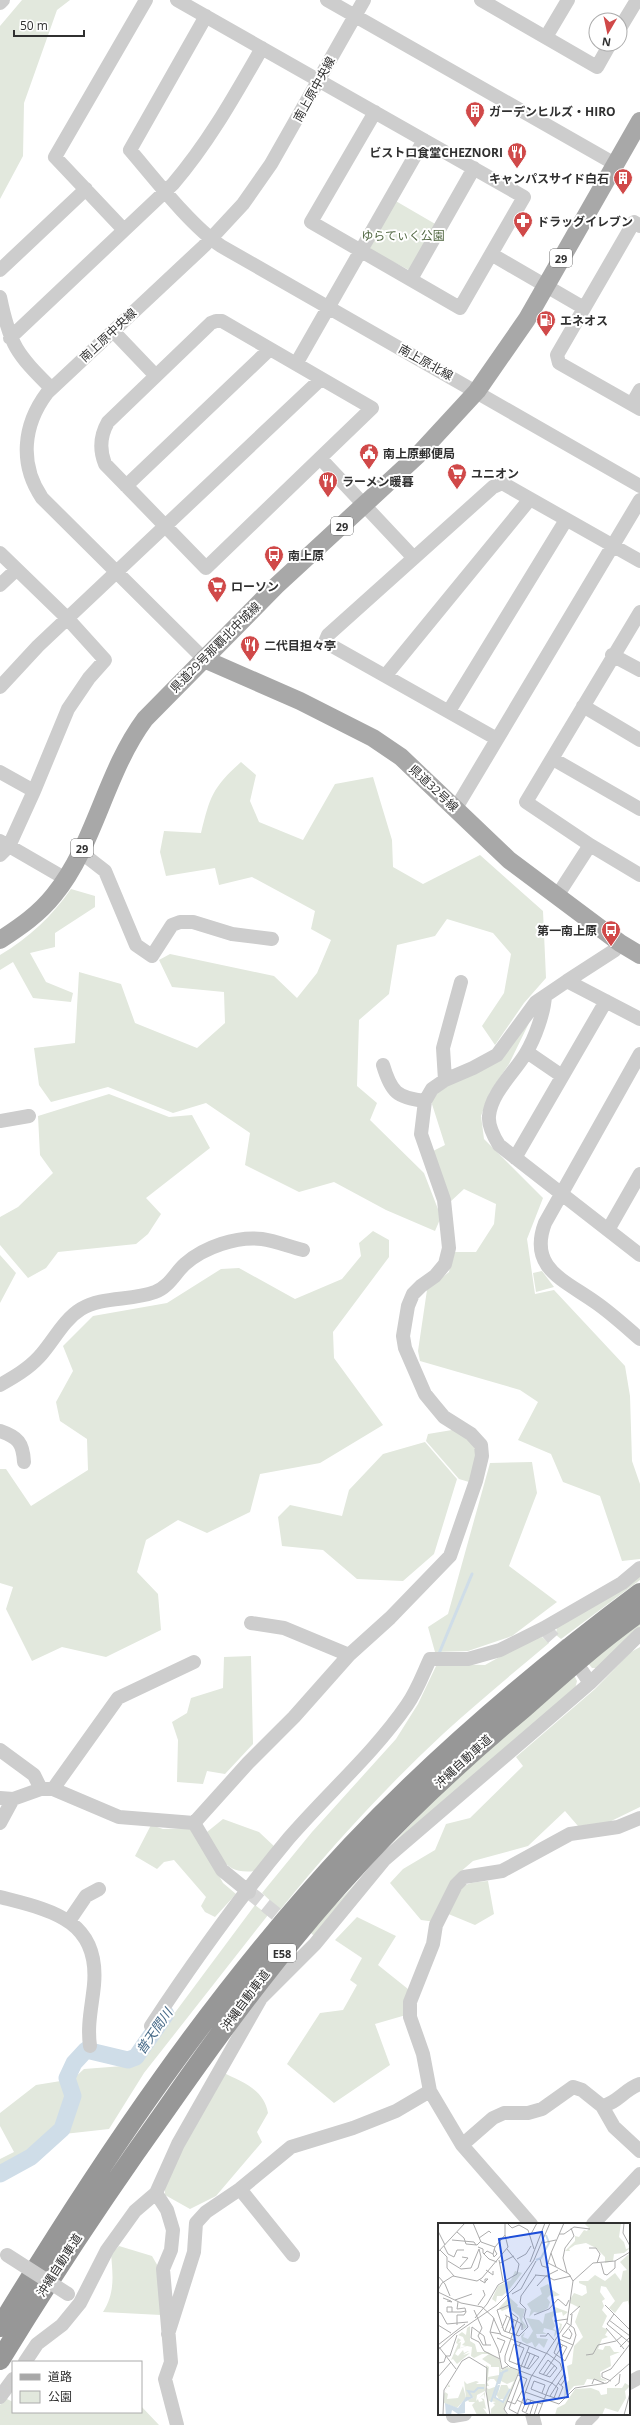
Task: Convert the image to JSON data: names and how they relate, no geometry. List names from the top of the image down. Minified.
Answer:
{"streets":{"highway":["沖縄自動車道","E58"],"main road":["29","県道29号那覇北中城線","県道32号線"],"street":["南上原中央線","南上原北線"]},"crossings":[["南上原中央線","南上原北線"],["南上原中央線","県道29号那覇北中城線"],["南上原中央線","県道32号線"],["南上原北線","県道29号那覇北中城線"],["県道29号那覇北中城線","県道32号線"]],"water":["普天間川"],"parks":["ゆらてぃく公園"],"places":{"building":["ガーデンヒルズ・HIRO","キャンパスサイド白石"],"restaurant":["ビストロ食堂CHEZNORI","ラーメン暖暮","二代目担々亭"],"pharmacy":["ドラッグイレブン"],"fuel station":["エネオス"],"public building":["南上原郵便局"],"supermarket":["ユニオン","ローソン"],"bus stop":["南上原","第一南上原"]},"legend":["道路","公園"],"scale_bar":"50 m","north":"bottom"}
